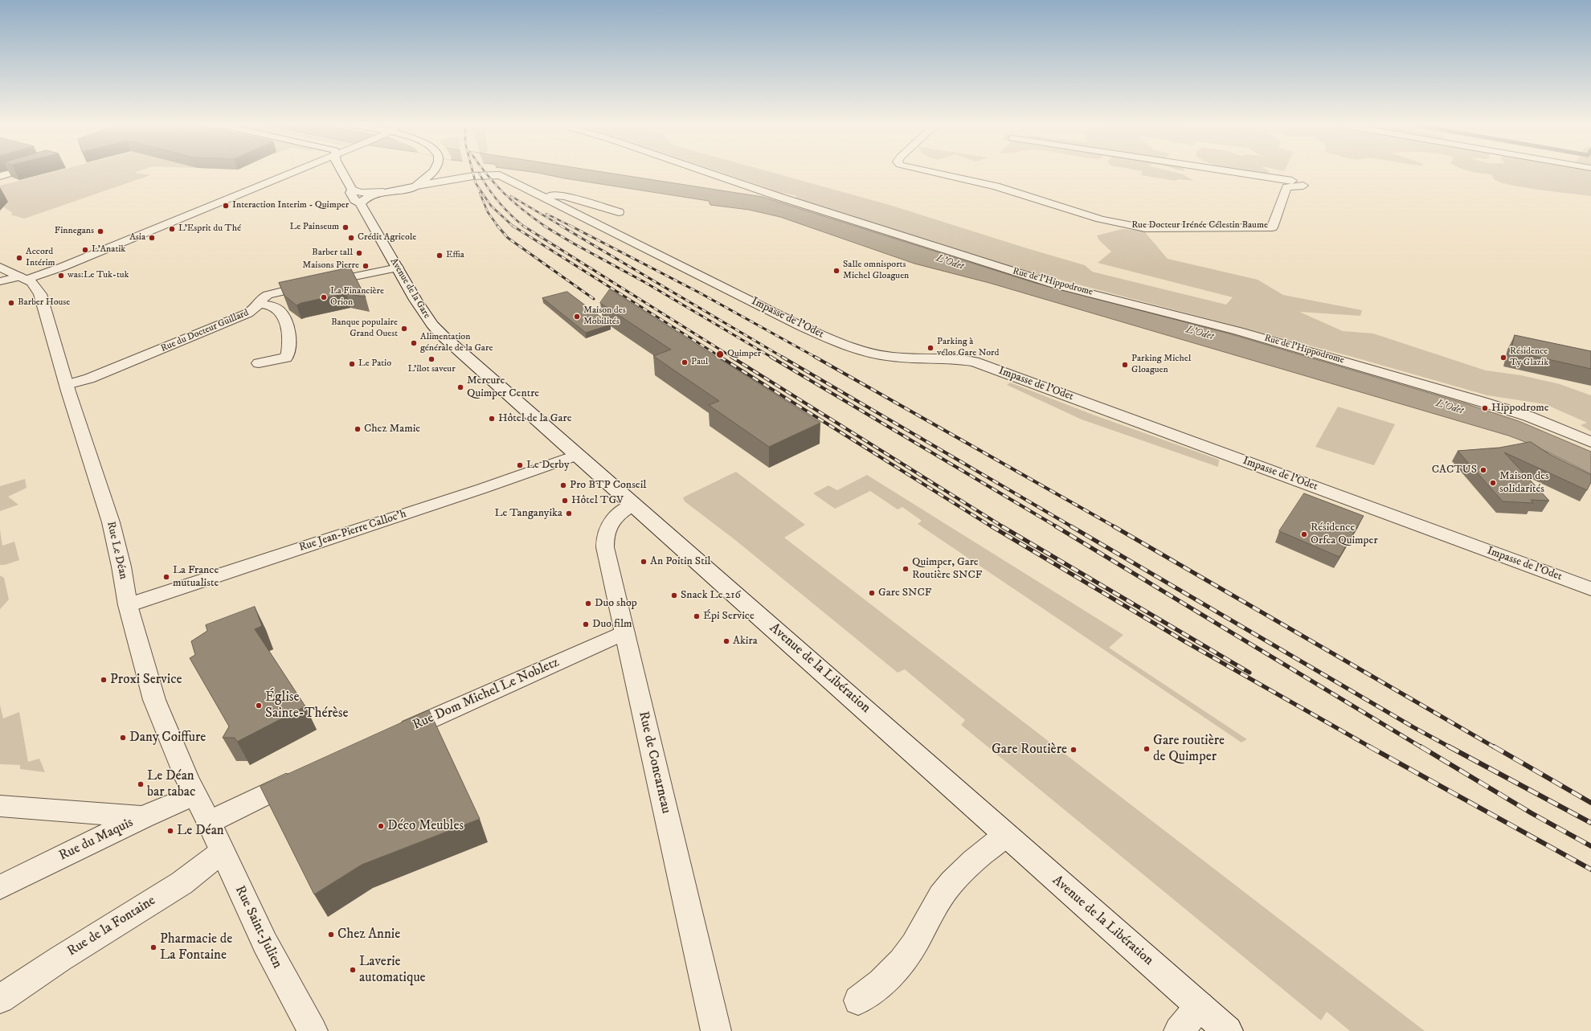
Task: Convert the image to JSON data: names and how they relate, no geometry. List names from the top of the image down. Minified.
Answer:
{"streets":{"street":["Rue Docteur Irénée Célestin Baume","Rue de l'Hippodrome","Avenue de la Gare","Impasse de l'Odet","Rue du Docteur Guillard","Rue Jean-Pierre Calloc'h","Rue Le Déan","Avenue de la Libération","Rue Dom Michel Le Nobletz","Rue de Concarneau","Rue du Maquis","Rue de la Fontaine","Rue Saint-Julien"]},"crossings":[["Avenue de la Gare","Rue du Docteur Guillard"],["Avenue de la Gare","Rue Jean-Pierre Calloc'h"],["Avenue de la Gare","Avenue de la Libération"],["Avenue de la Gare","Rue de Concarneau"],["Rue du Docteur Guillard","Rue Le Déan"],["Rue Jean-Pierre Calloc'h","Rue Le Déan"],["Rue Le Déan","Rue du Maquis"],["Rue Le Déan","Rue Saint-Julien"],["Avenue de la Libération","Rue de Concarneau"],["Rue Dom Michel Le Nobletz","Rue de Concarneau"],["Rue de la Fontaine","Rue Saint-Julien"]],"water":["L'Odet"],"places":["Interaction Interim - Quimper","Le Painseum","L'Esprit du Thé","Finnegans","Asia","Crédit Agricole","L'Anatik","Barber tall","Effia","Accord Intérim","Maisons Pierre","Salle omnisports Michel Gloaguen","was:Le Tuk-tuk","La Financière Orion","Barber House","Maison des Mobilités","Banque populaire Grand Ouest","Alimentation générale de la Gare","Parking à vélos Gare Nord","Quimper","Résidence Ty Glazik","L'îlot saveur","Paul","Le Patio","Parking Michel Gloaguen","Mercure Quimper Centre","Hippodrome","Hôtel de la Gare","Chez Mamie","Le Derby","CACTUS","Maison des solidarités","Pro BTP Conseil","Hôtel TGV","Le Tanganyika","Résidence Orfea Quimper","An Poitin Stil","Quimper, Gare Routière SNCF","La France mutualiste","Gare SNCF","Snack Le 216","Duo shop","Épi Service","Duo film","Akira","Proxi Service","Église Sainte-Thérèse","Dany Coiffure","Gare routière de Quimper","Gare Routière","Le Déan bar tabac","Déco Meubles","Le Déan","Chez Annie","Pharmacie de La Fontaine","Laverie automatique"]}
